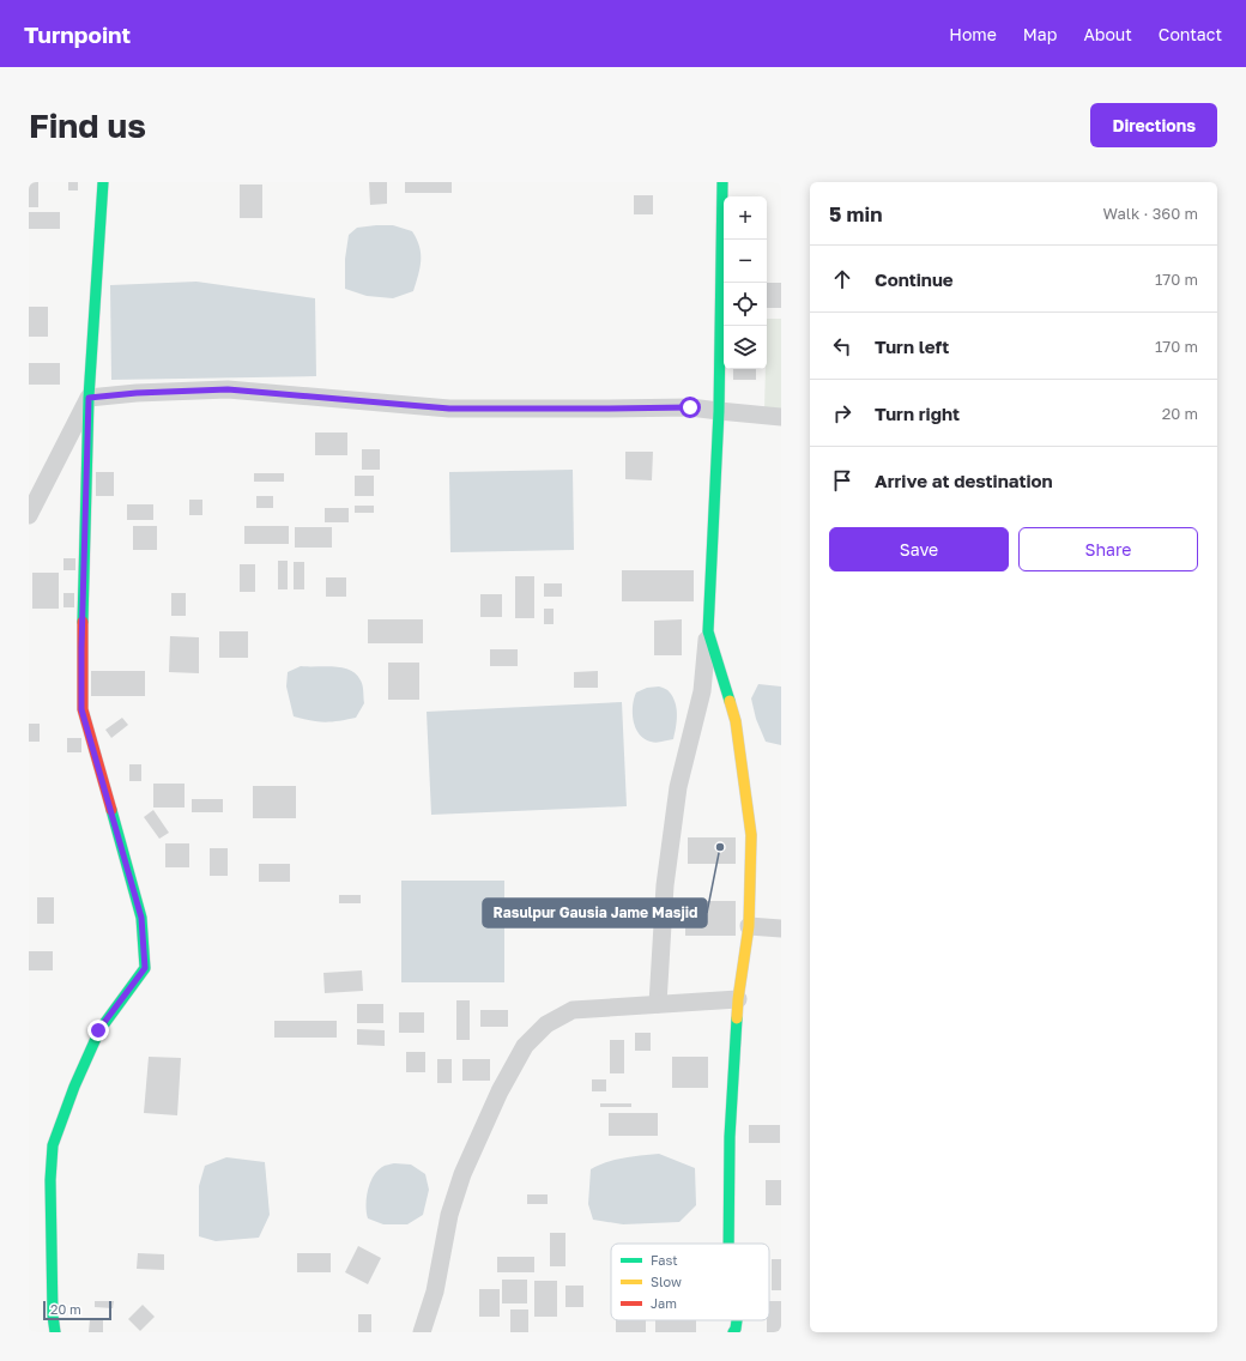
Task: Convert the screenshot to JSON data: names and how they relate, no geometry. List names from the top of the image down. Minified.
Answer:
{"places":["Rasulpur Gausia Jame Masjid"],"legend":["Fast","Slow","Jam"],"scale_bar":"20 m","page":{"header":"Turnpoint","nav":["Home","Map","About","Contact"],"buttons":["Directions",["Save","Share"]],"title":"Find us","heading":["5 min","Walk · 360 m"],"map_buttons":["+","−"],"list":[["Continue","170 m"],["Turn left","170 m"],["Turn right","20 m"],"Arrive at destination"],"scale":"20 m"}}
